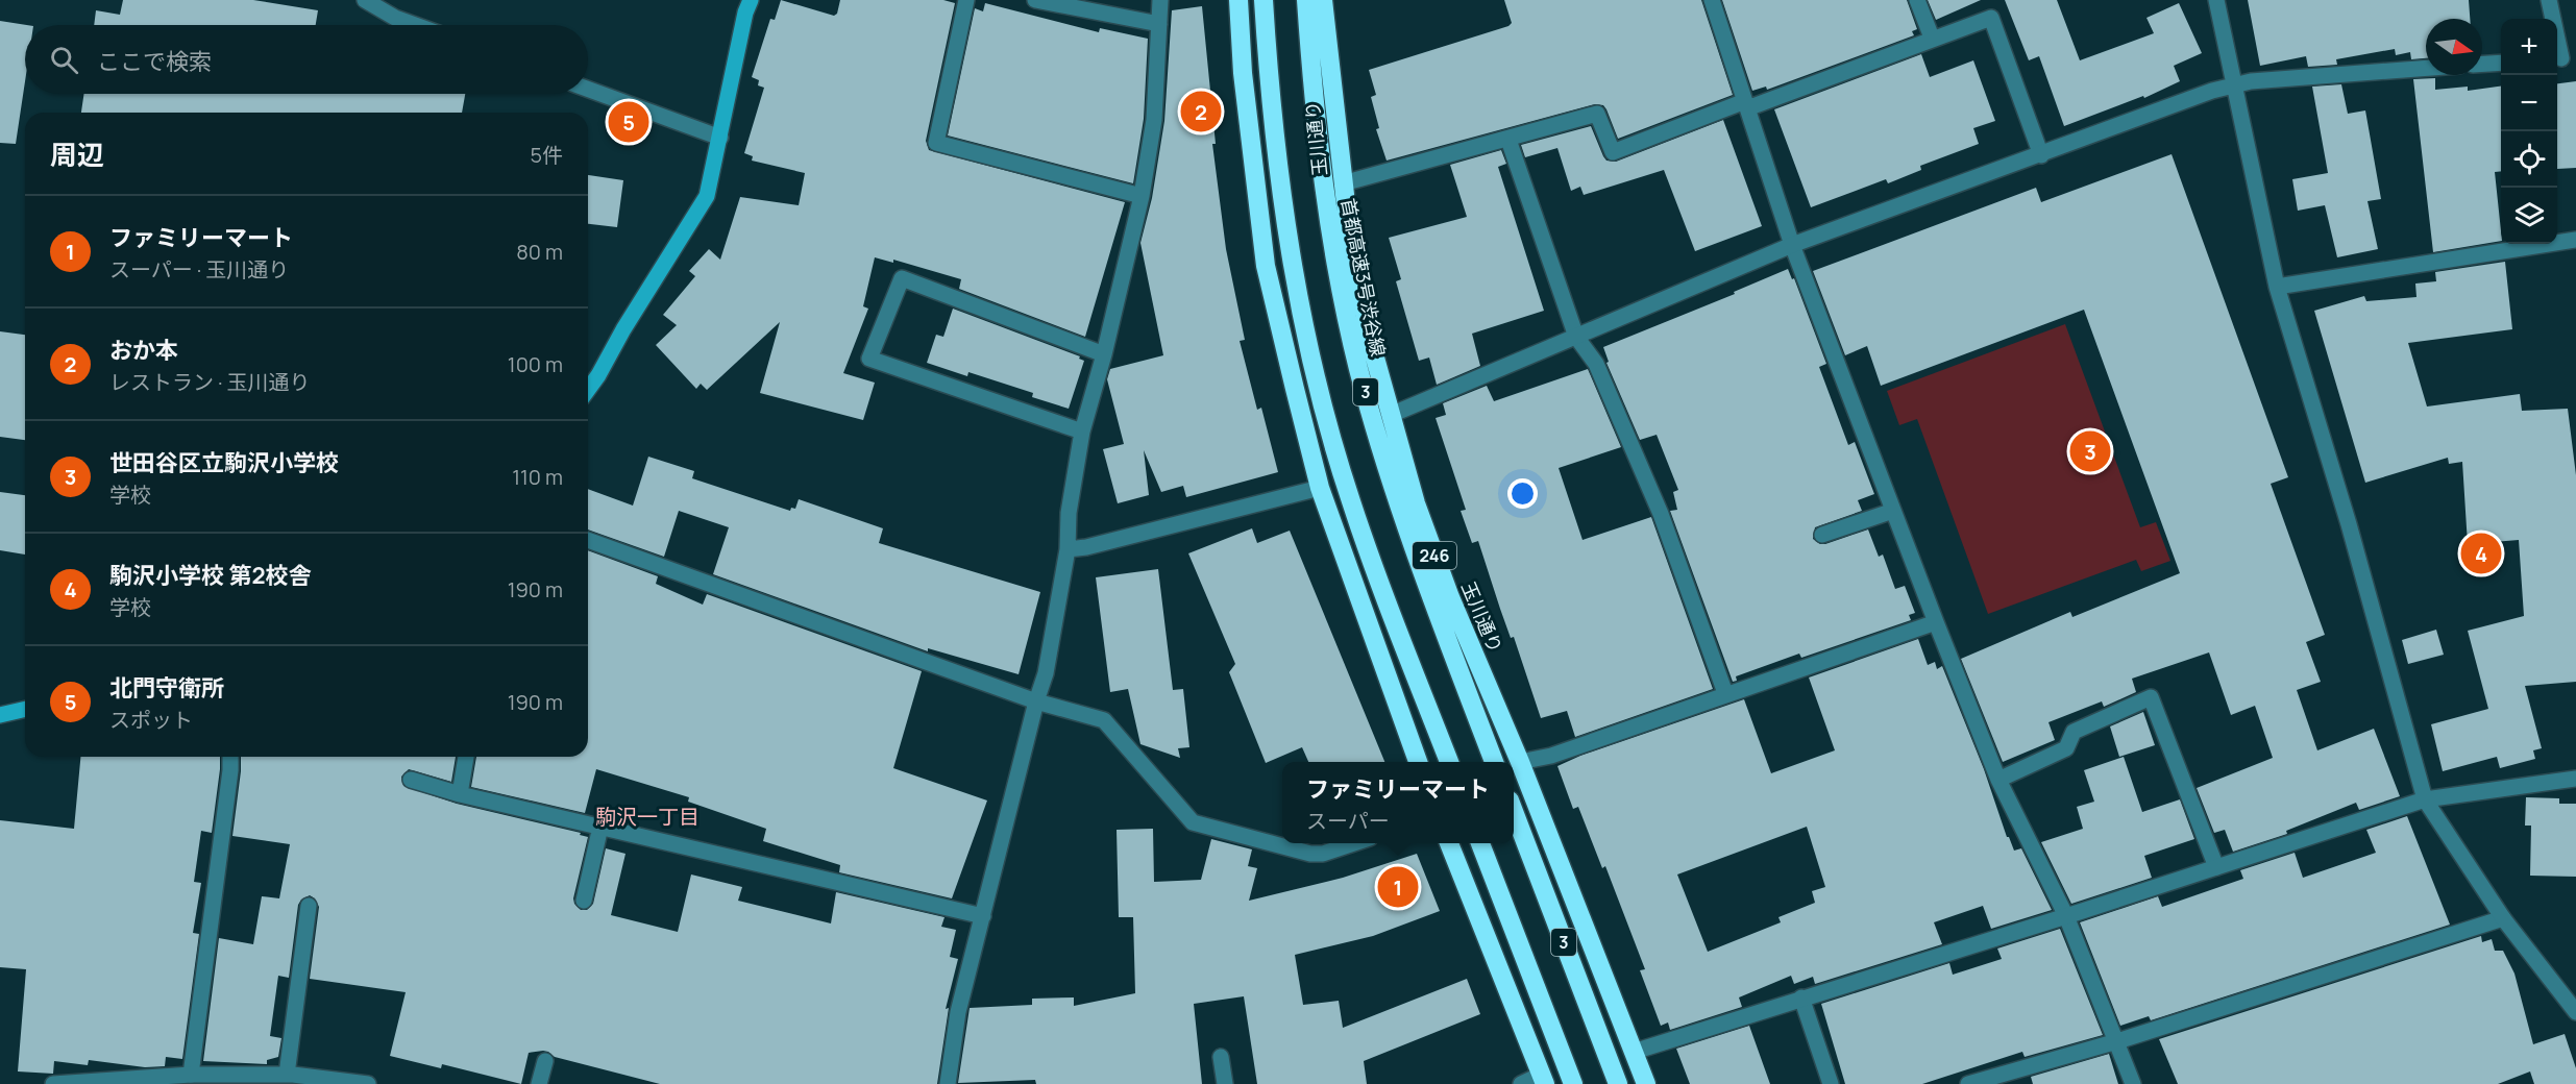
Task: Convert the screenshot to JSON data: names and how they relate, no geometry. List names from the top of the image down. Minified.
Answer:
{"streets":{"highway":["玉川通り","首都高速3号渋谷線","3","246"]},"districts":["駒沢一丁目"],"north":"right","page":{"map_buttons":["+","−"],"search":"ここで検索","pins":["2","5","3","4","1"],"heading":["周辺","5件"],"list":[{"mark":"1","name":"ファミリーマート","note":"スーパー · 玉川通り","value":"80 m"},{"mark":"2","name":"おか本","note":"レストラン · 玉川通り","value":"100 m"},{"mark":"3","name":"世田谷区立駒沢小学校","note":"学校","value":"110 m"},{"mark":"4","name":"駒沢小学校 第2校舎","note":"学校","value":"190 m"},{"mark":"5","name":"北門守衛所","note":"スポット","value":"190 m"}],"popup":["ファミリーマート","スーパー"]}}
